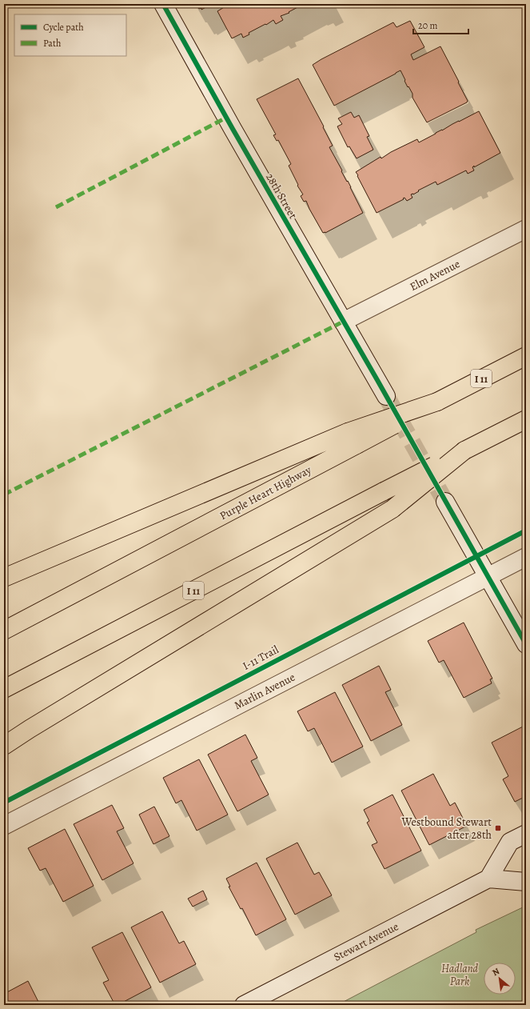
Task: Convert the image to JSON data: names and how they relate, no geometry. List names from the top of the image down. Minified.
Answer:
{"streets":{"highway":["I 11","Purple Heart Highway"],"street":["28th Street","Elm Avenue","Marlin Avenue","Stewart Avenue"],"cycle path":["I-11 Trail"]},"crossings":[["28th Street","Elm Avenue"],["I 11","Purple Heart Highway"]],"parks":["Hadland Park"],"places":{"transit":["Westbound Stewart after 28th"]},"legend":["Cycle path","Path"],"scale_bar":"20 m","north":"top left"}
